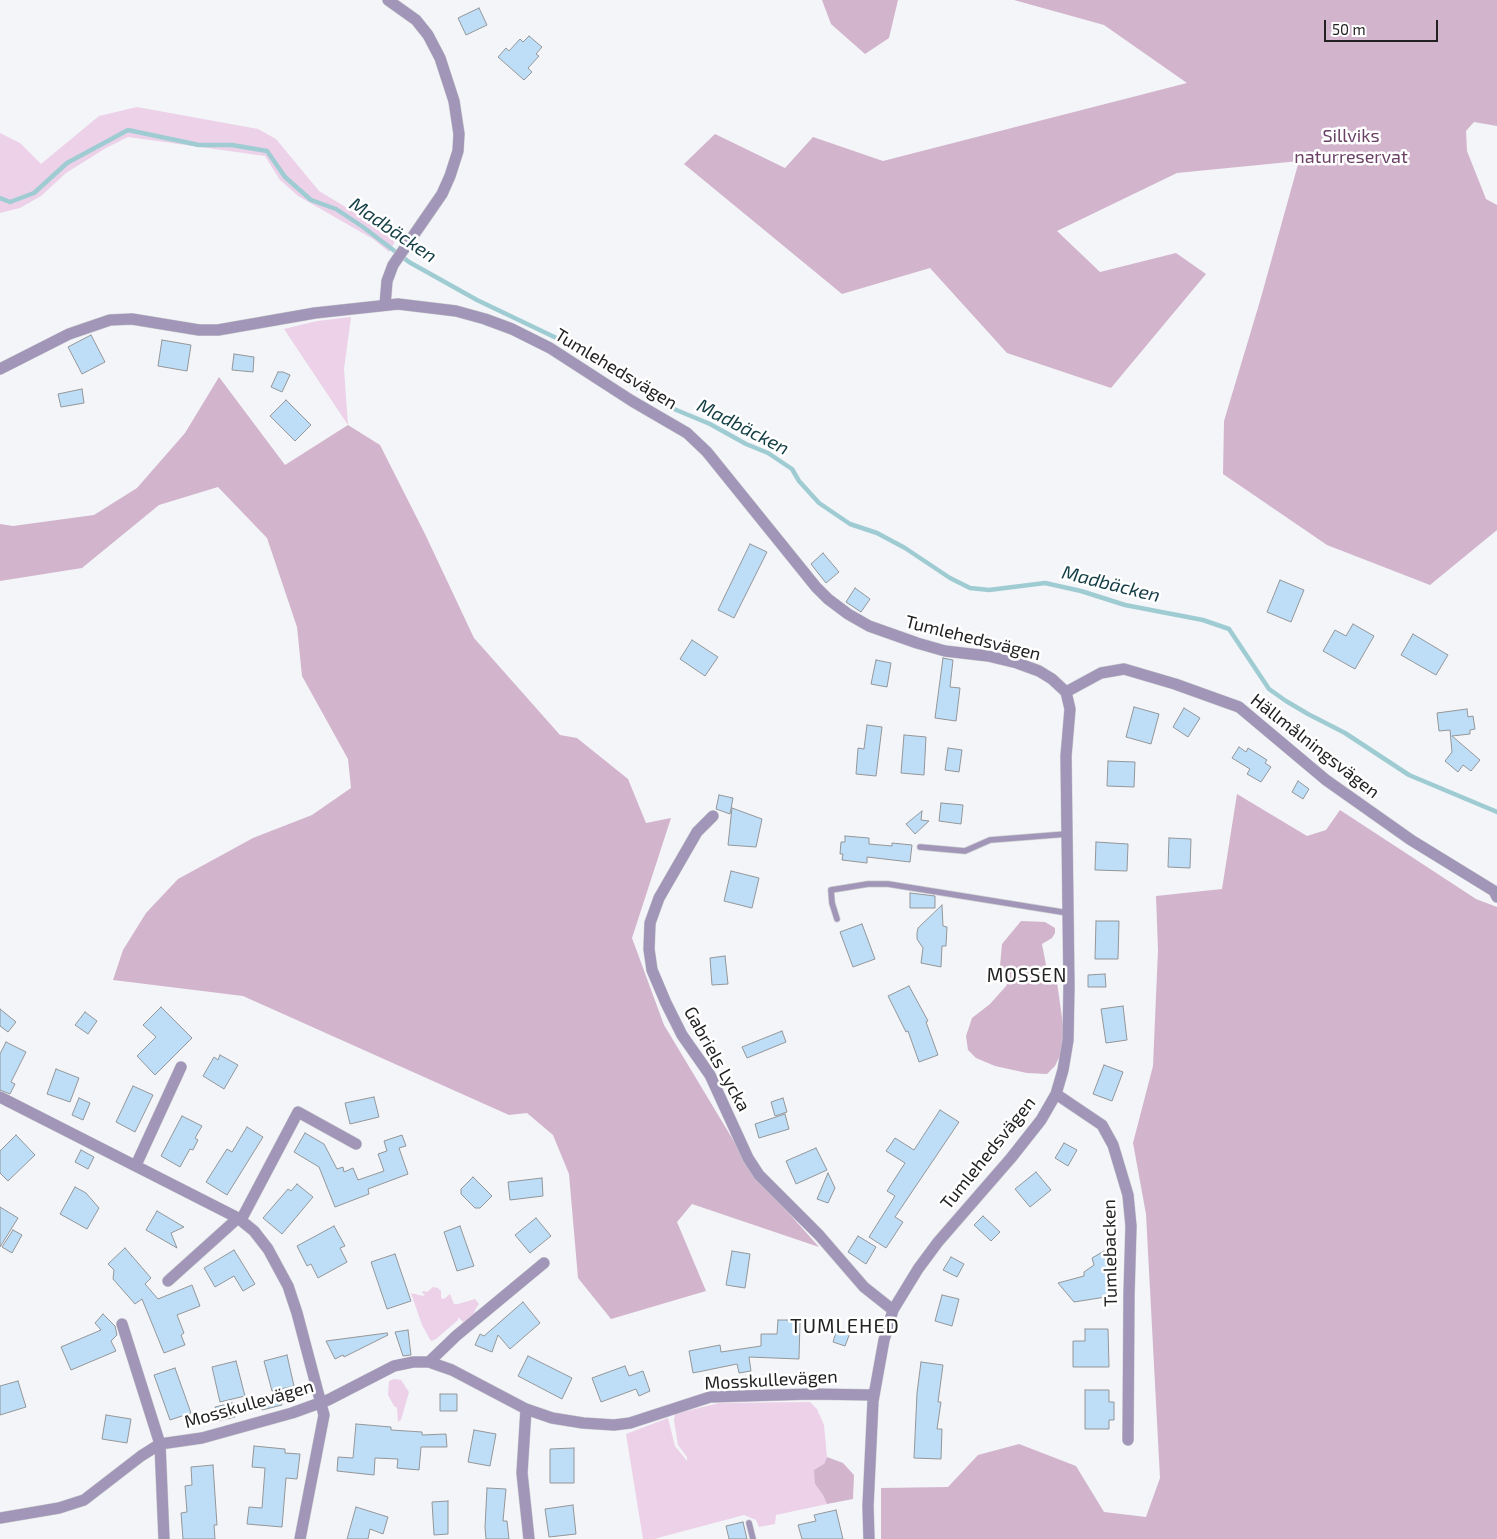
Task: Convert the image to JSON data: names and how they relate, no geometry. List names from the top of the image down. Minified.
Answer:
{"streets":{"street":["Tumlehedsvägen","Hällmålningsvägen","Gabriels Lycka","Tumlebacken","Mosskullevägen"]},"crossings":[["Tumlehedsvägen","Hällmålningsvägen"],["Tumlehedsvägen","Gabriels Lycka"],["Tumlehedsvägen","Tumlebacken"],["Tumlehedsvägen","Mosskullevägen"]],"districts":["MOSSEN","TUMLEHED"],"water":["Madbäcken"],"parks":["Sillviks naturreservat"],"scale_bar":"50 m"}
